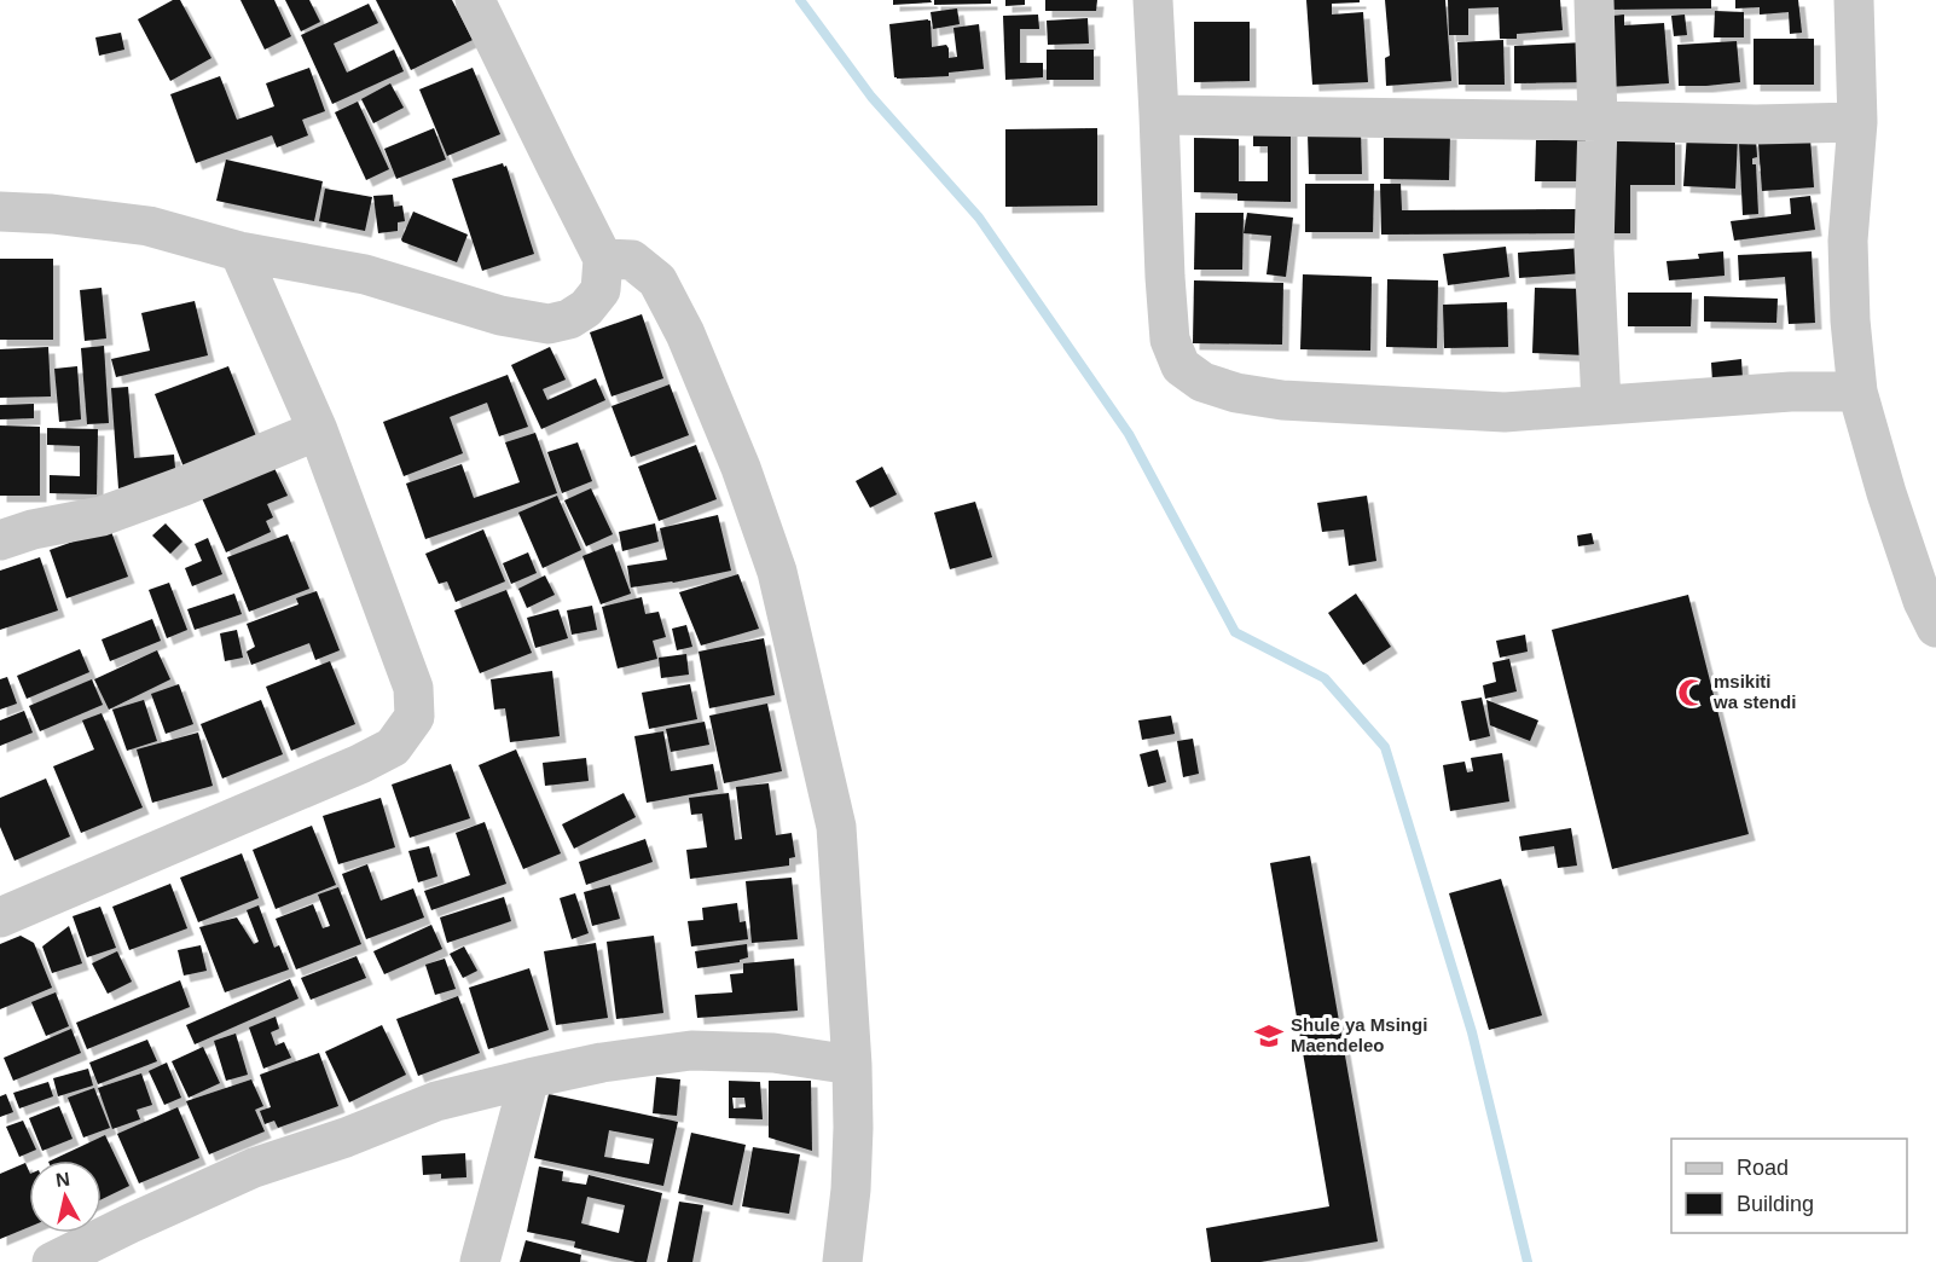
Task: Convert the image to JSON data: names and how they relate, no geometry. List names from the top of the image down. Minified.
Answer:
{"places":{"mosque":["msikiti wa stendi"],"school or university":["Shule ya Msingi Maendeleo"]},"legend":["Road","Building"],"north":"top"}
